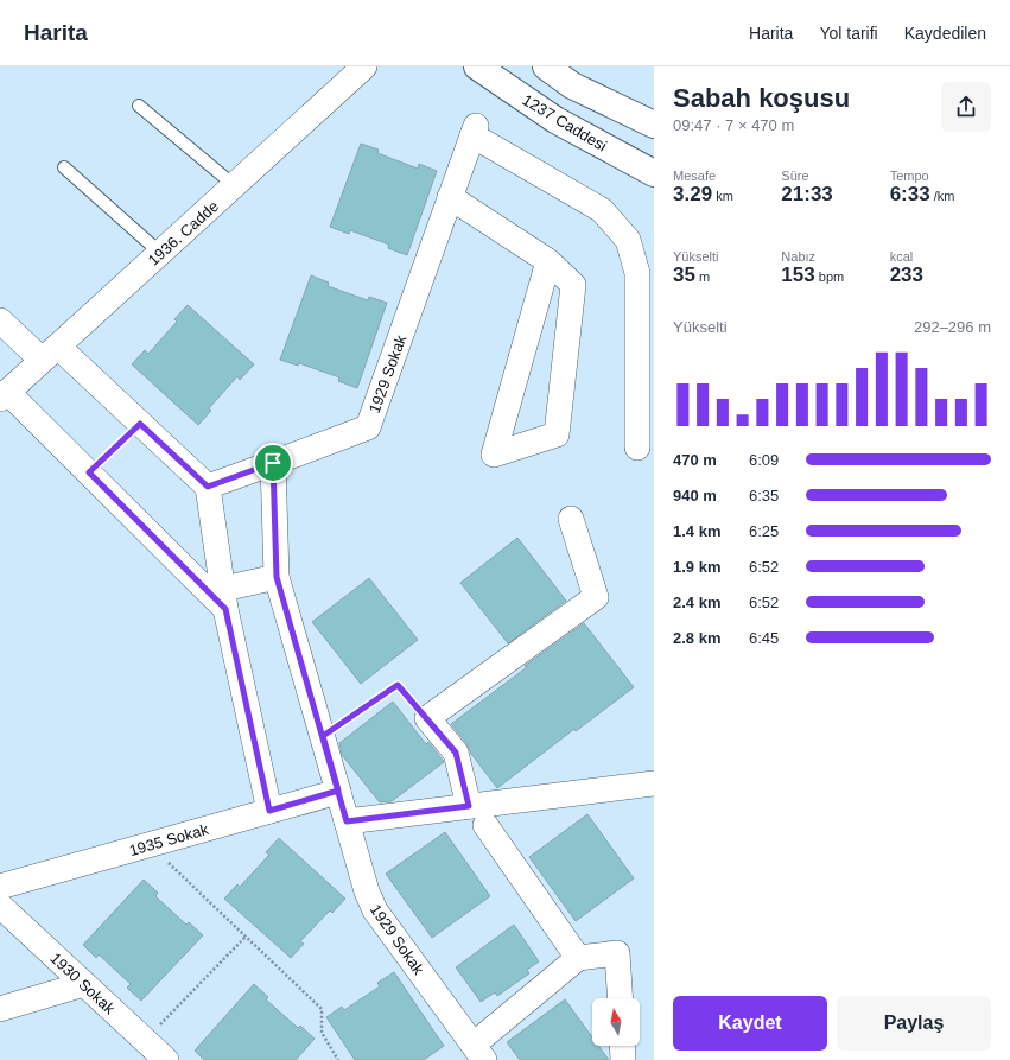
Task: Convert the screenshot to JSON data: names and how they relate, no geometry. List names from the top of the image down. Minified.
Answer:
{"streets":{"street":["1237 Caddesi","1936. Cadde","1929 Sokak","1935 Sokak","1930 Sokak"]},"crossings":[["1929 Sokak","1935 Sokak"]],"north":"top","page":{"header":"Harita","nav":["Harita","Yol tarifi","Kaydedilen"],"heading":["Sabah koşusu","09:47 · 7 × 470 m"],"stats":[["Mesafe","3.29 km"],["Süre","21:33"],["Tempo","6:33 /km"],["Yükselti","35 m"],["Nabız","153 bpm"],["kcal","233"]],"chart":["Yükselti","292–296 m"],"list":[{"name":"470 m","note":"6:09"},{"name":"940 m","note":"6:35"},{"name":"1.4 km","note":"6:25"},{"name":"1.9 km","note":"6:52"},{"name":"2.4 km","note":"6:52"},{"name":"2.8 km","note":"6:45"}],"buttons":["Kaydet","Paylaş"]}}
